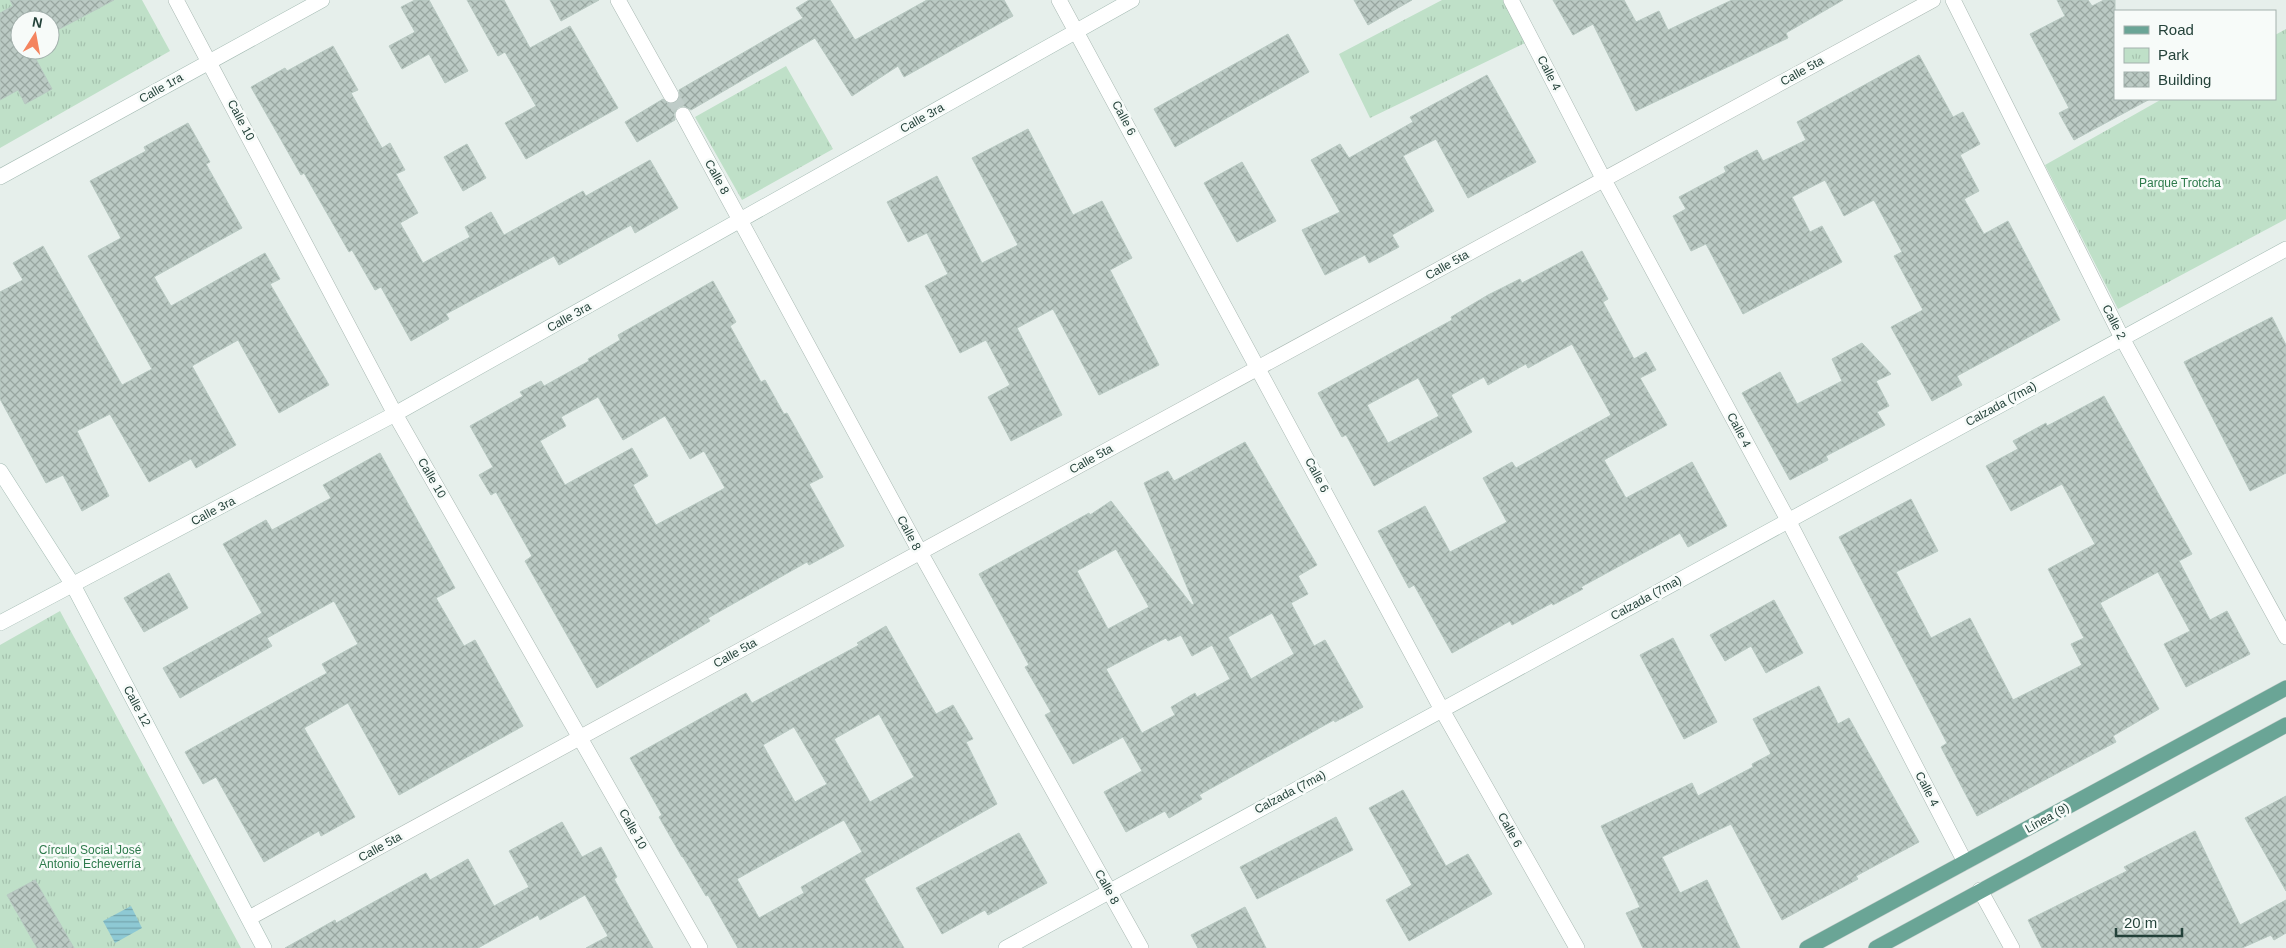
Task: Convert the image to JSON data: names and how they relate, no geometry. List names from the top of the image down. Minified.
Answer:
{"streets":{"main road":["Línea (9)"],"street":["Calle 5ta","Calle 4","Calle 1ra","Calle 3ra","Calle 6","Calle 10","Calle 8","Calle 2","Calzada (7ma)","Calle 12"]},"crossings":[["Calle 5ta","Calle 4"],["Calle 5ta","Calle 6"],["Calle 5ta","Calle 10"],["Calle 5ta","Calle 8"],["Calle 5ta","Calle 12"],["Calle 4","Calzada (7ma)"],["Calle 4","Línea (9)"],["Calle 1ra","Calle 10"],["Calle 3ra","Calle 6"],["Calle 3ra","Calle 10"],["Calle 3ra","Calle 8"],["Calle 3ra","Calle 12"],["Calle 6","Calzada (7ma)"],["Calle 8","Calzada (7ma)"],["Calle 2","Calzada (7ma)"]],"parks":["Parque Trotcha","Círculo Social José Antonio Echeverría"],"legend":["Road","Park","Building"],"scale_bar":"20 m","north":"top"}
